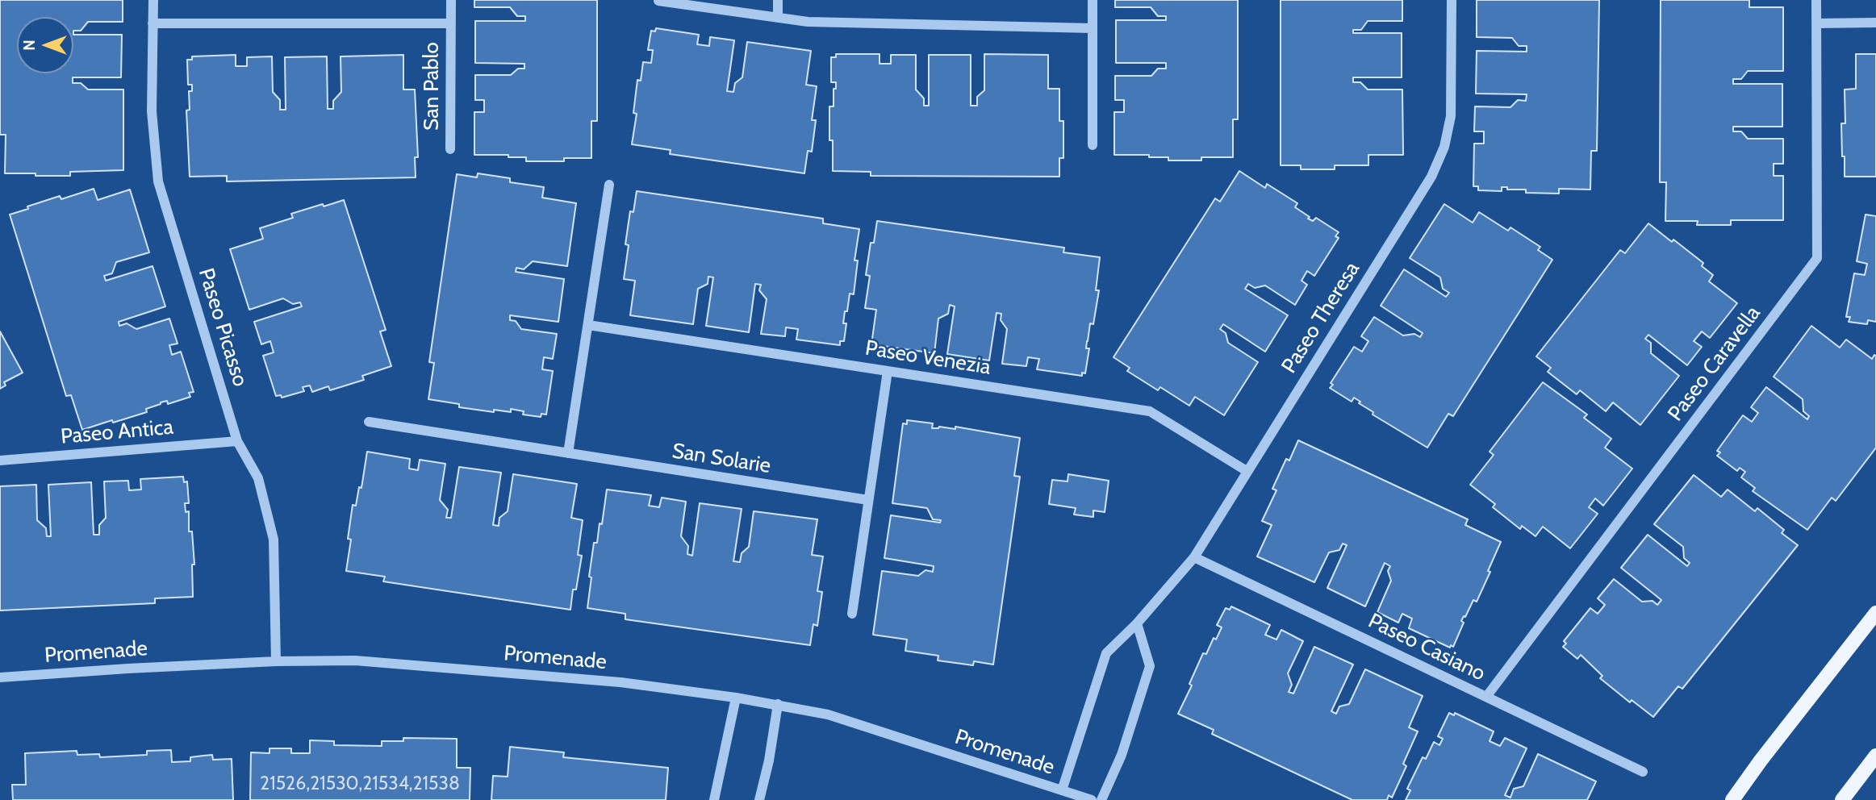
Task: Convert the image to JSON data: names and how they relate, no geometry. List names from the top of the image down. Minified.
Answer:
{"streets":{"street":["San Pablo","Paseo Theresa","Paseo Picasso","Paseo Venezia","Paseo Caravella","Paseo Antica","San Solarie","Paseo Casiano","Promenade"]},"crossings":[["San Pablo","Paseo Picasso"],["Paseo Theresa","Paseo Venezia"],["Paseo Theresa","Paseo Casiano"],["Paseo Theresa","Promenade"],["Paseo Picasso","Paseo Antica"],["Paseo Picasso","Promenade"],["Paseo Caravella","Paseo Casiano"]],"house_numbers":["21526,21530,21534,21538"],"north":"left"}
